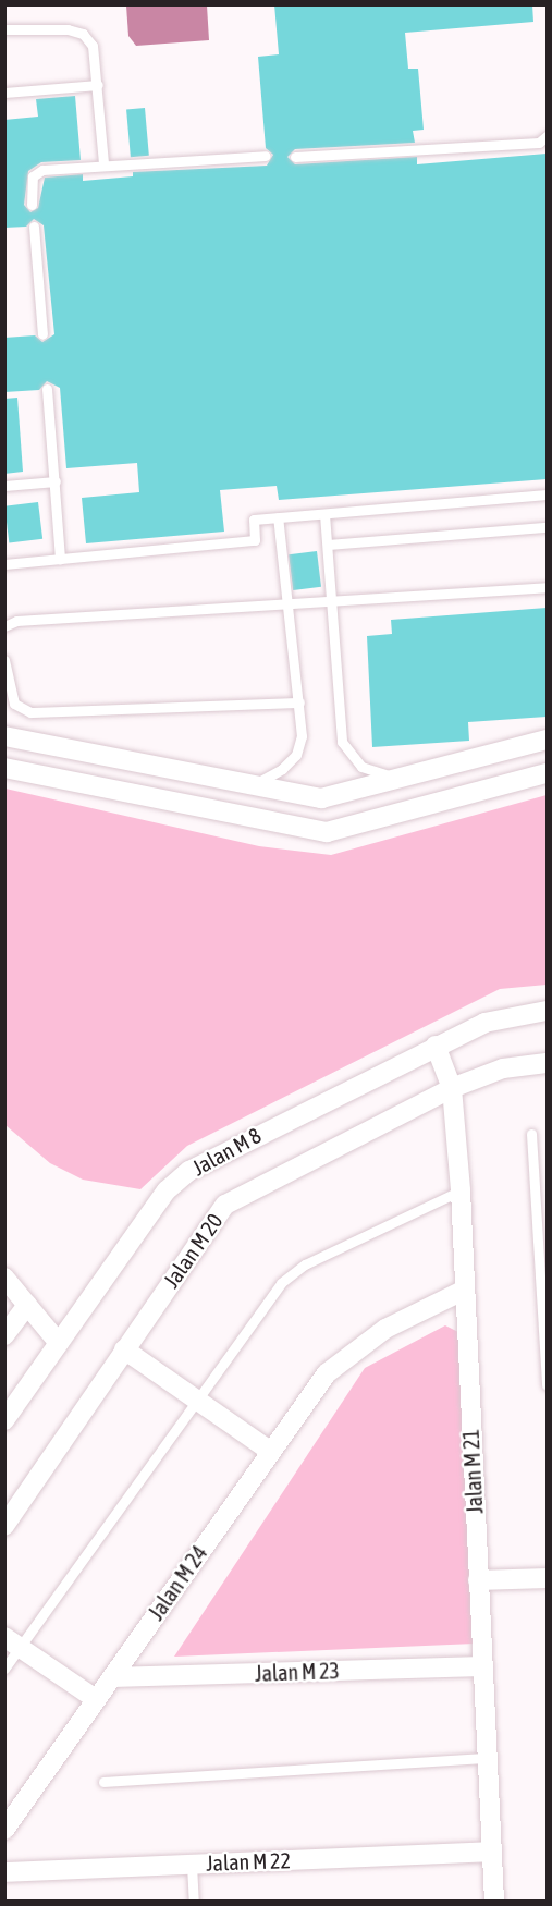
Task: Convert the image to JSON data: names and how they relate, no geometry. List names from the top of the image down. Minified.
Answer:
{"streets":{"street":["Jalan M 8","Jalan M 20","Jalan M 21","Jalan M 24","Jalan M 23","Jalan M 22"]},"crossings":[["Jalan M 8","Jalan M 21"],["Jalan M 20","Jalan M 21"],["Jalan M 21","Jalan M 24"],["Jalan M 21","Jalan M 23"],["Jalan M 21","Jalan M 22"],["Jalan M 24","Jalan M 23"]]}
